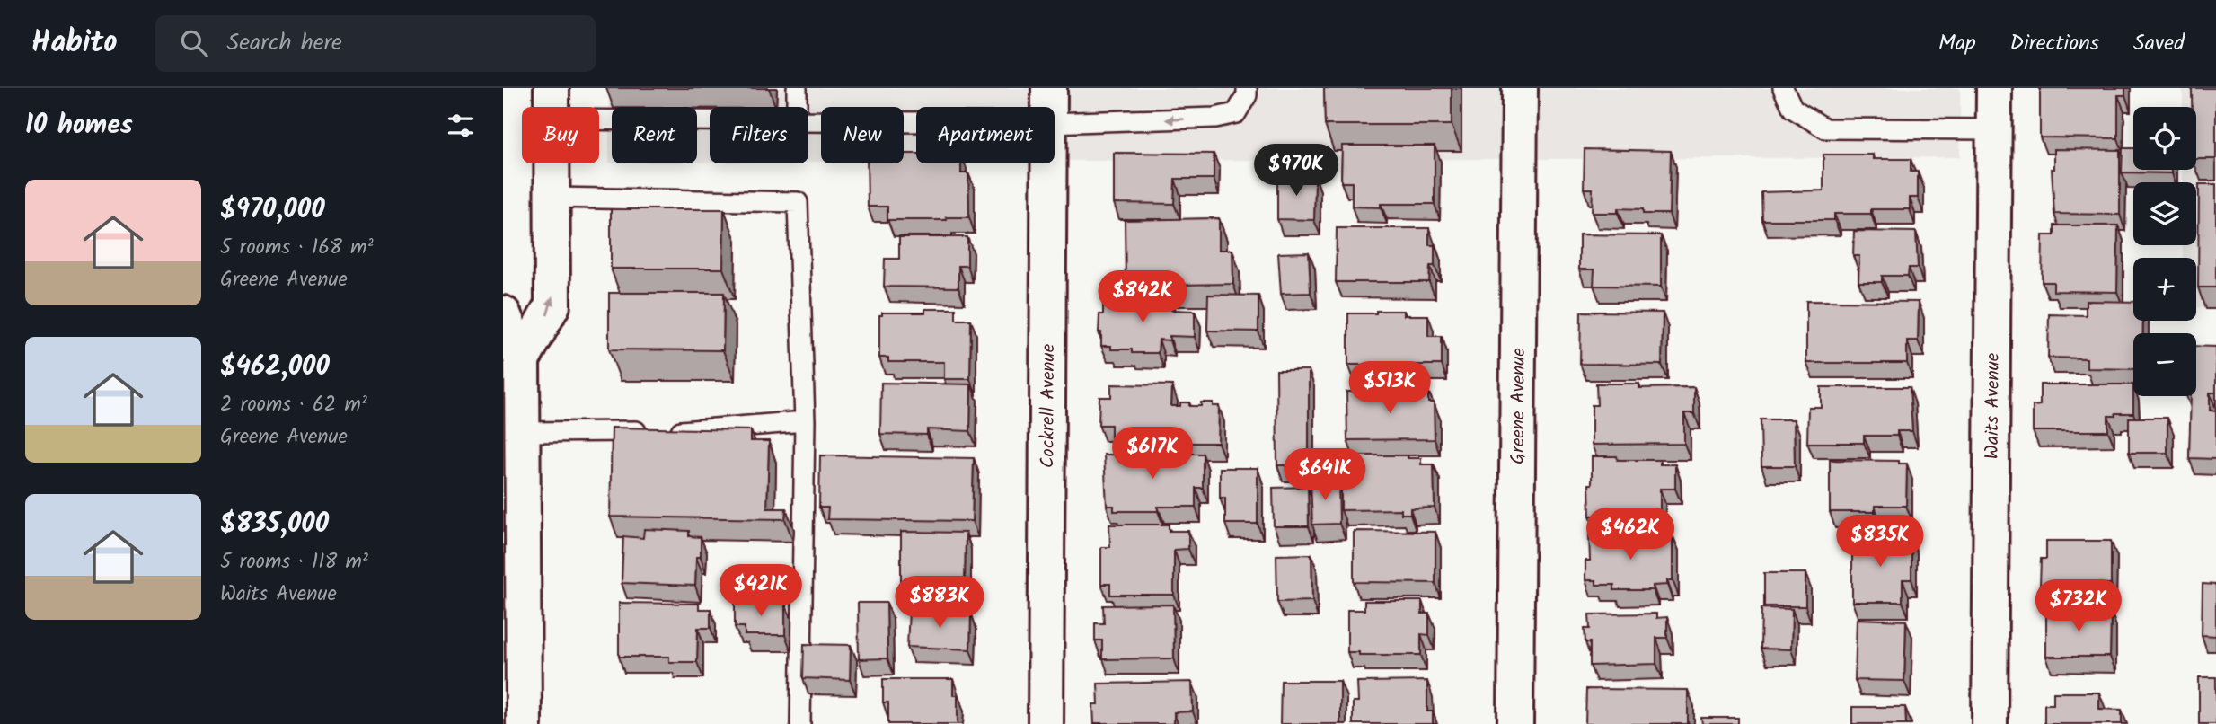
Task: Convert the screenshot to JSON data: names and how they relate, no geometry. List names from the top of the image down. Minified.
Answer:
{"streets":{"street":["Cockrell Avenue","Greene Avenue","Waits Avenue"]},"page":{"header":"Habito","search":"Search here","nav":["Map","Directions","Saved"],"heading":"10 homes","map_buttons":["+","−"],"chip":["Buy","Rent","Filters","New","Apartment"],"price":["$970K","$842K","$513K","$617K","$641K","$462K","$835K","$421K","$883K","$732K"],"list":[{"name":"$970,000","note":"5 rooms · 168 m² · Greene Avenue"},{"name":"$462,000","note":"2 rooms · 62 m² · Greene Avenue"},{"name":"$835,000","note":"5 rooms · 118 m² · Waits Avenue"}]}}
